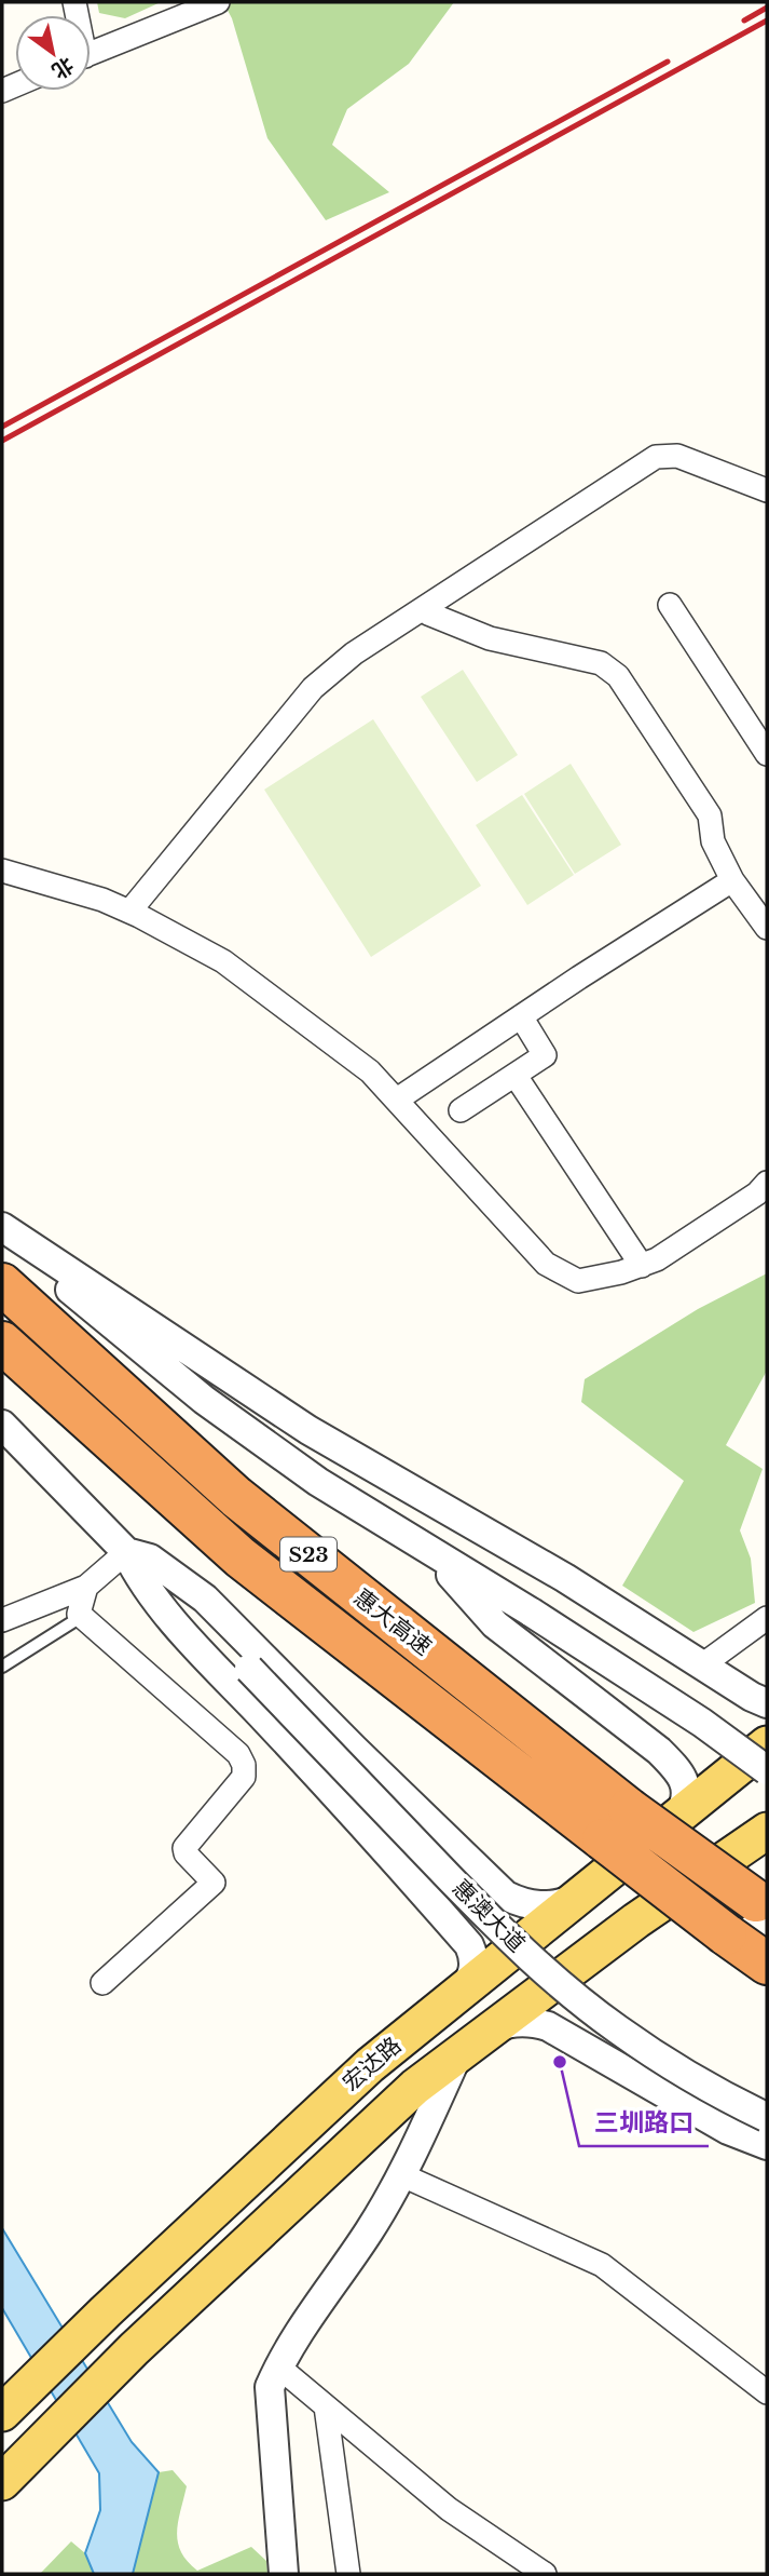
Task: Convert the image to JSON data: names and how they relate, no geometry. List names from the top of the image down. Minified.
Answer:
{"streets":{"highway":["S23","惠大高速"],"main road":["宏达路"],"street":["惠澳大道"]},"places":["三圳路口"],"north":"bottom right"}
